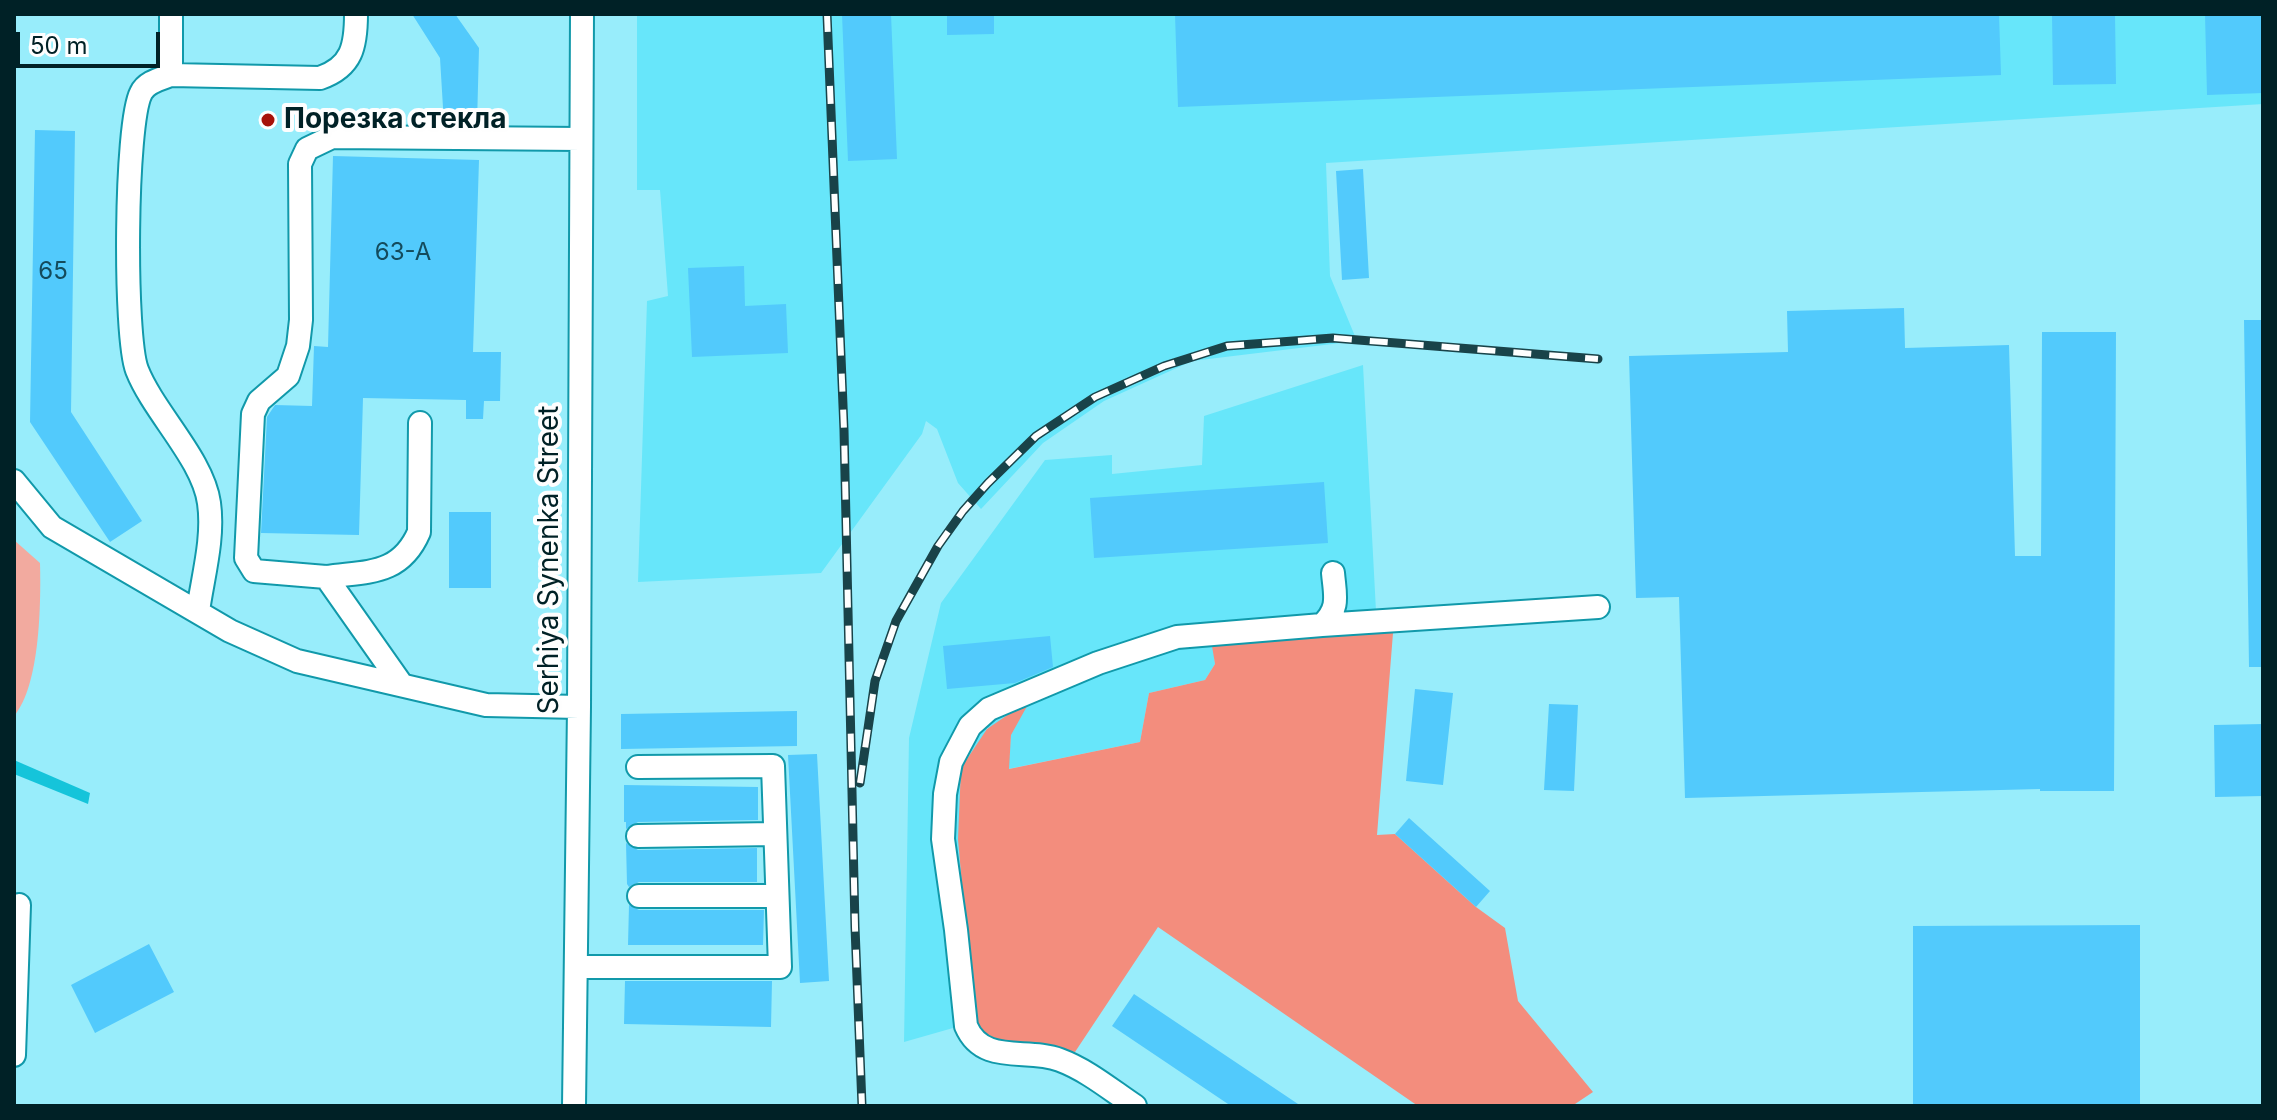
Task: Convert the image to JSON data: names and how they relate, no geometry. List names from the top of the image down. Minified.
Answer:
{"streets":{"street":["Serhiya Synenka Street"]},"places":["Порезка стекла"],"house_numbers":["63-А","65"],"scale_bar":"50 m"}
